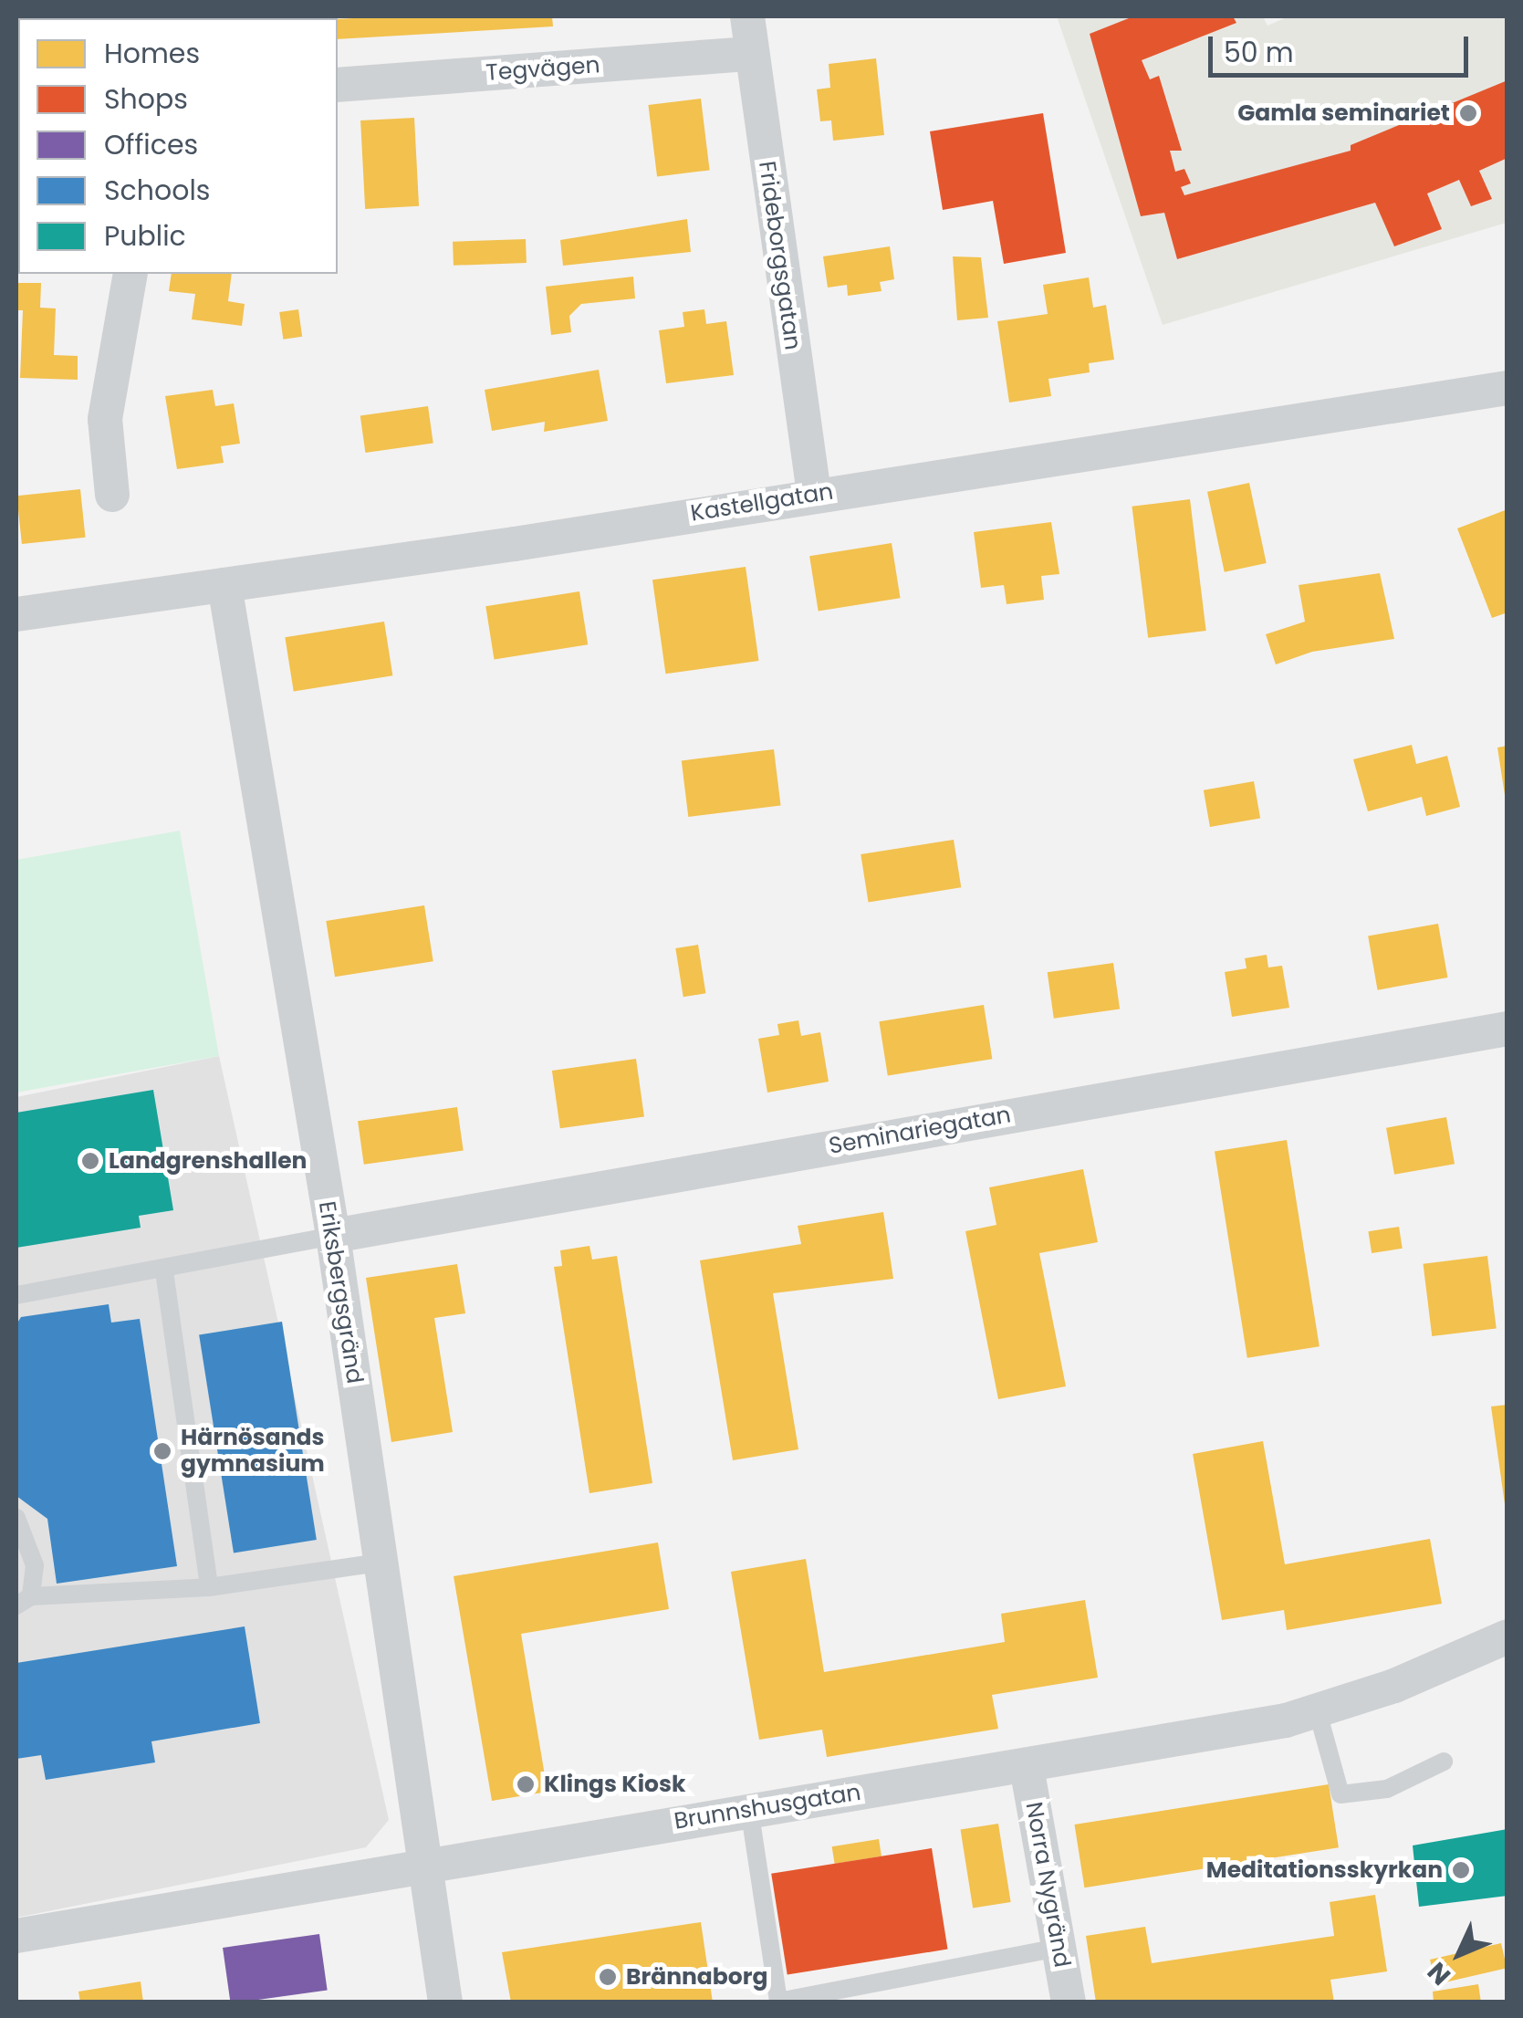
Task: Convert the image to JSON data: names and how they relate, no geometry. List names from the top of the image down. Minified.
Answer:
{"streets":{"street":["Tegvägen","Frideborgsgatan","Kastellgatan","Seminariegatan","Eriksbergsgränd","Brunnshusgatan","Norra Nygränd"]},"crossings":[["Tegvägen","Frideborgsgatan"],["Frideborgsgatan","Kastellgatan"],["Kastellgatan","Eriksbergsgränd"],["Seminariegatan","Eriksbergsgränd"],["Eriksbergsgränd","Brunnshusgatan"],["Brunnshusgatan","Norra Nygränd"]],"places":["Gamla seminariet","Landgrenshallen","Härnösands gymnasium","Klings Kiosk","Meditationsskyrkan","Brännaborg"],"legend":["Homes","Shops","Offices","Schools","Public"],"scale_bar":"50 m","north":"bottom left"}
